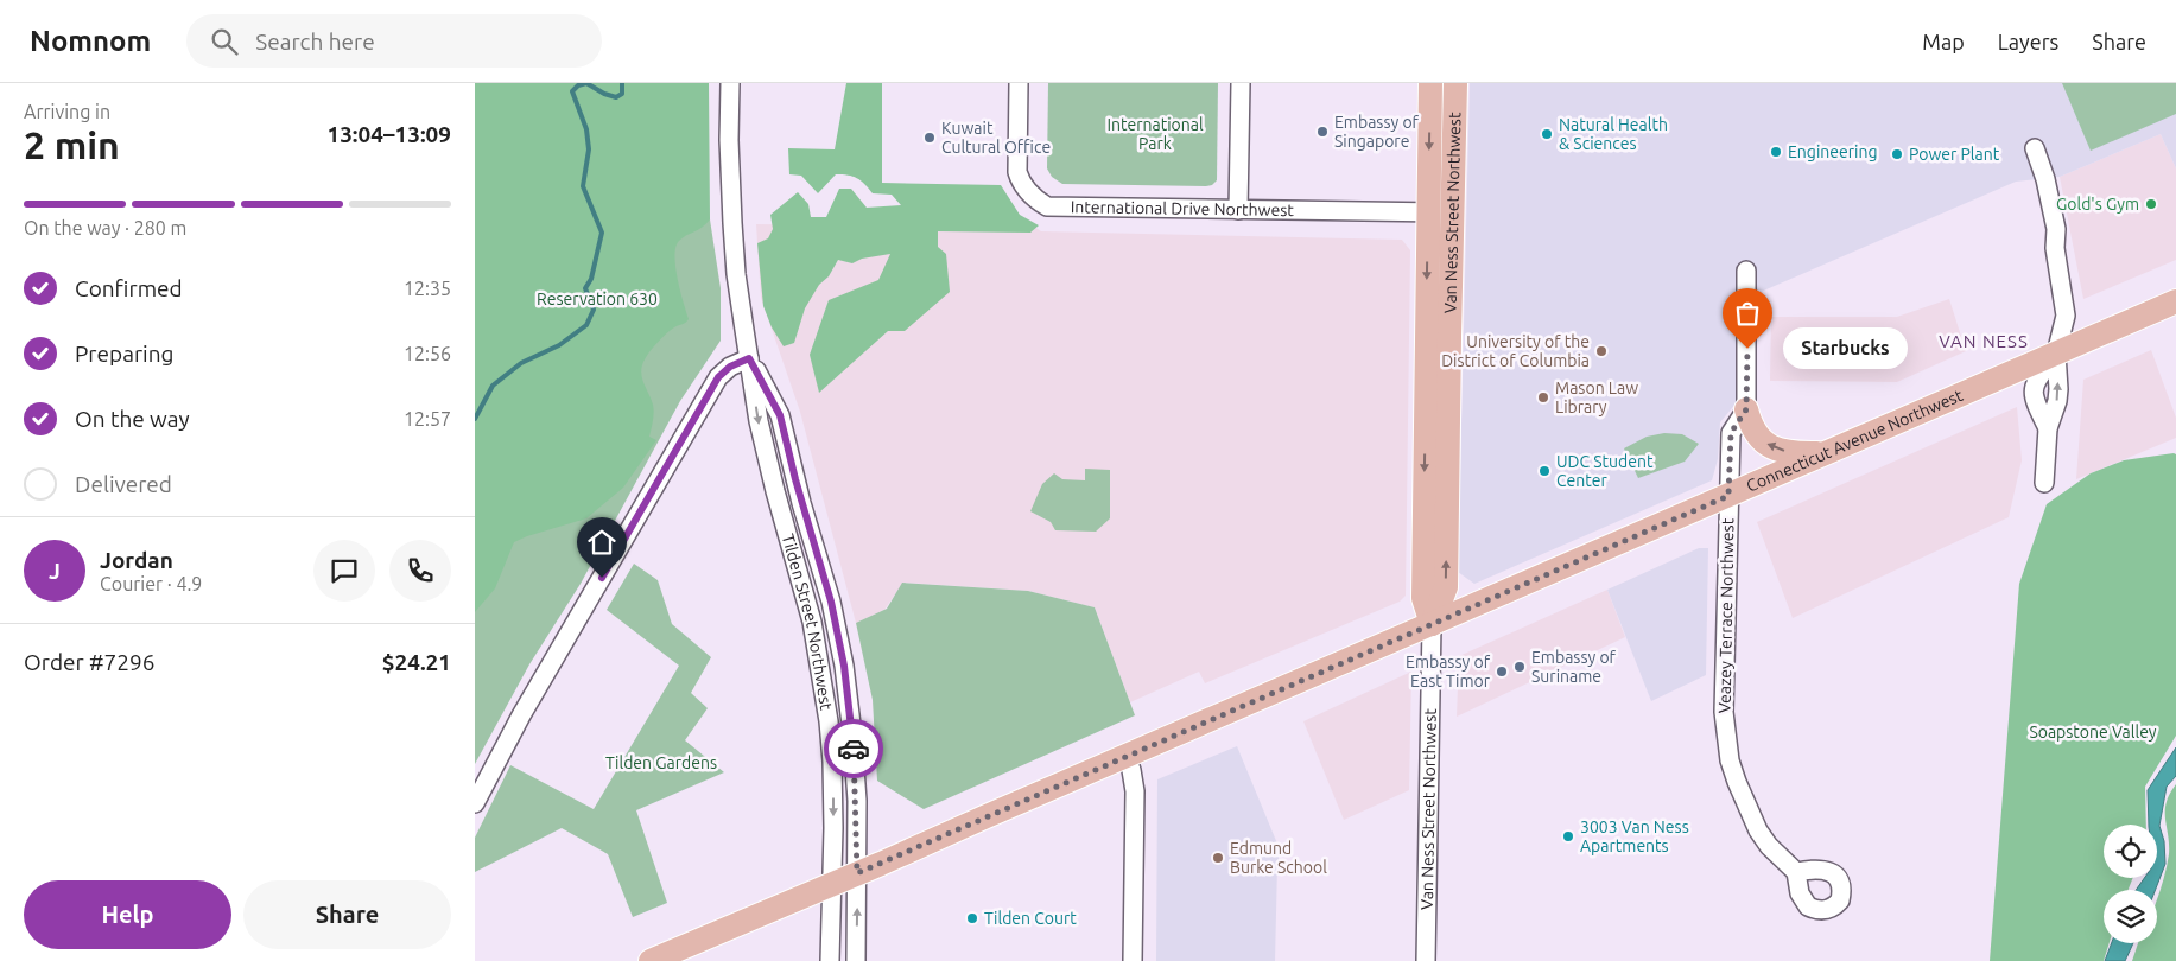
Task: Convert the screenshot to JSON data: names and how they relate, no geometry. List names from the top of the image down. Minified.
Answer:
{"streets":{"main road":["Van Ness Street Northwest","Connecticut Avenue Northwest"],"street":["International Drive Northwest","Veazey Terrace Northwest","Tilden Street Northwest"]},"crossings":[["International Drive Northwest","Van Ness Street Northwest"],["Van Ness Street Northwest","Connecticut Avenue Northwest"],["Connecticut Avenue Northwest","Veazey Terrace Northwest"],["Connecticut Avenue Northwest","Tilden Street Northwest"]],"districts":["VAN NESS"],"parks":["International Park","Reservation 630","Soapstone Valley","Tilden Gardens"],"places":["Embassy of Singapore","Natural Health & Sciences","Kuwait Cultural Office","Engineering","Power Plant","Gold's Gym","Starbucks","University of the District of Columbia","Mason Law Library","UDC Student Center","Embassy of Suriname","Embassy of East Timor","3003 Van Ness Apartments","Edmund Burke School","Tilden Court"],"page":{"header":"Nomnom","search":"Search here","nav":["Map","Layers","Share"],"heading":["2 min","Arriving in","13:04–13:09"],"panel":["Jordan","Courier · 4.9","Order #7296","$24.21"],"bar":"On the way · 280 m","list":[["Confirmed","12:35"],["Preparing","12:56"],["On the way","12:57"],"Delivered"],"bubble":"Starbucks","round":"J","buttons":["Help","Share"]}}
